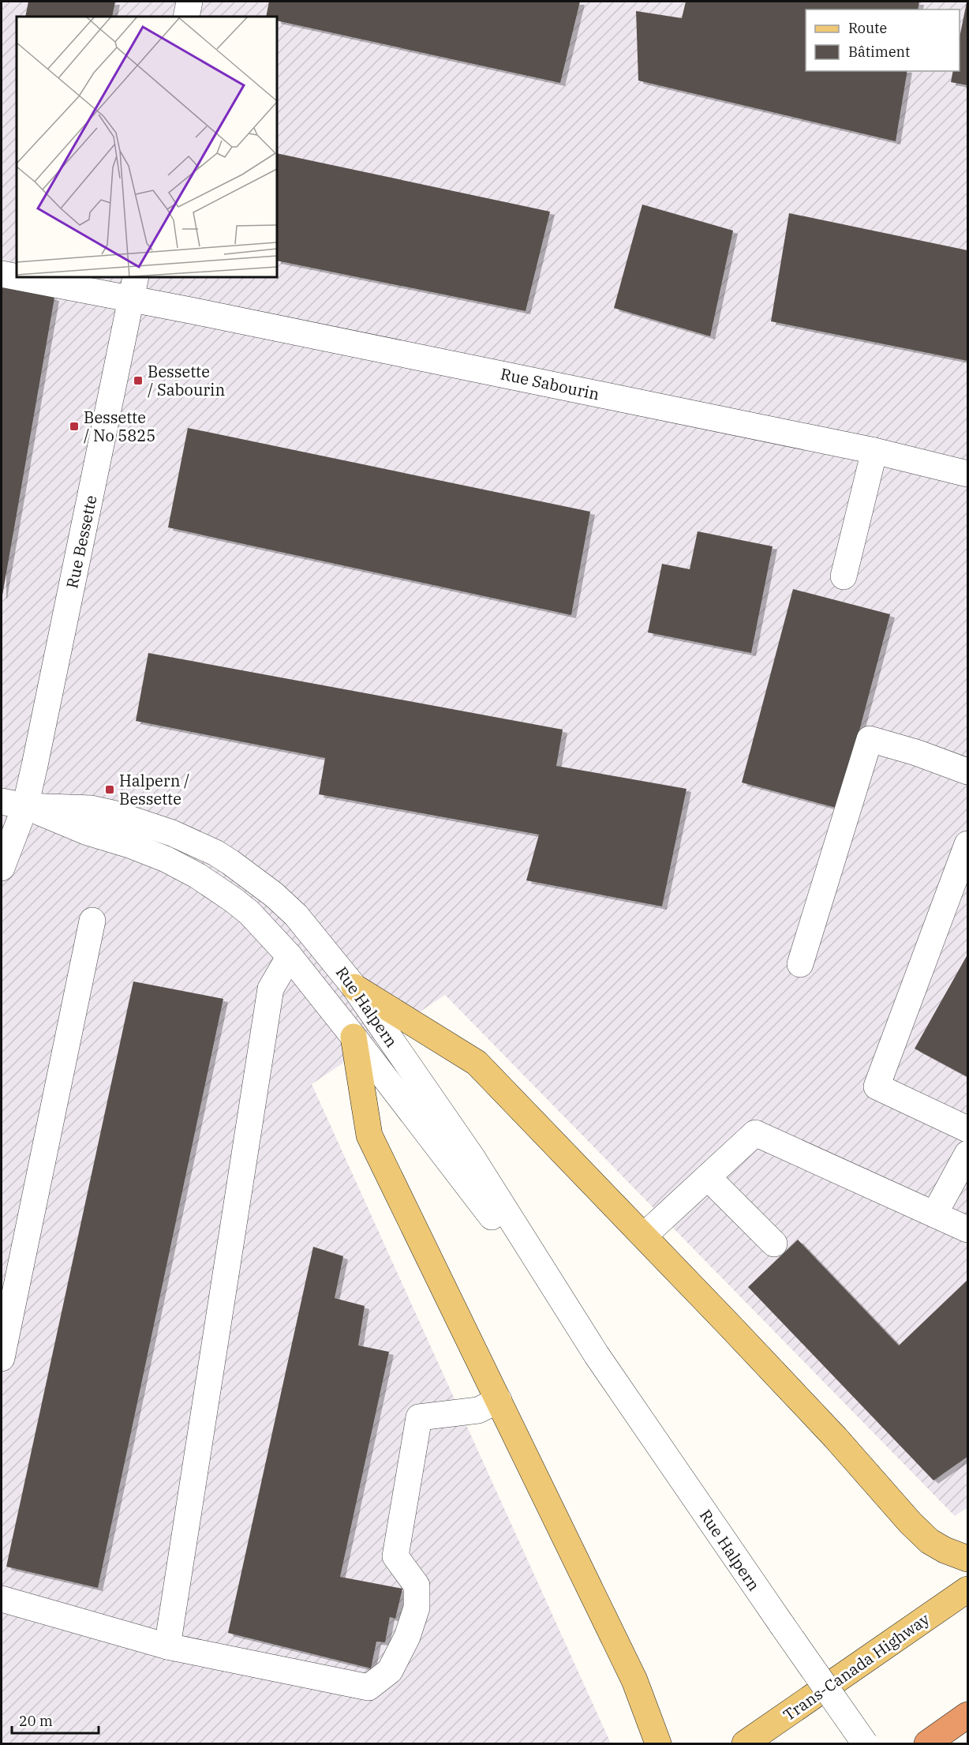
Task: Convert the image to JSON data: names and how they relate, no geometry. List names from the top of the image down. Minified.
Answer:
{"streets":{"main road":["Trans-Canada Highway"],"street":["Rue Sabourin","Rue Bessette","Rue Halpern"]},"crossings":[["Rue Sabourin","Rue Bessette"],["Rue Bessette","Rue Halpern"]],"places":{"transit":["Bessette / Sabourin","Bessette / No 5825","Halpern / Bessette"]},"legend":["Route","Bâtiment"],"scale_bar":"20 m"}
